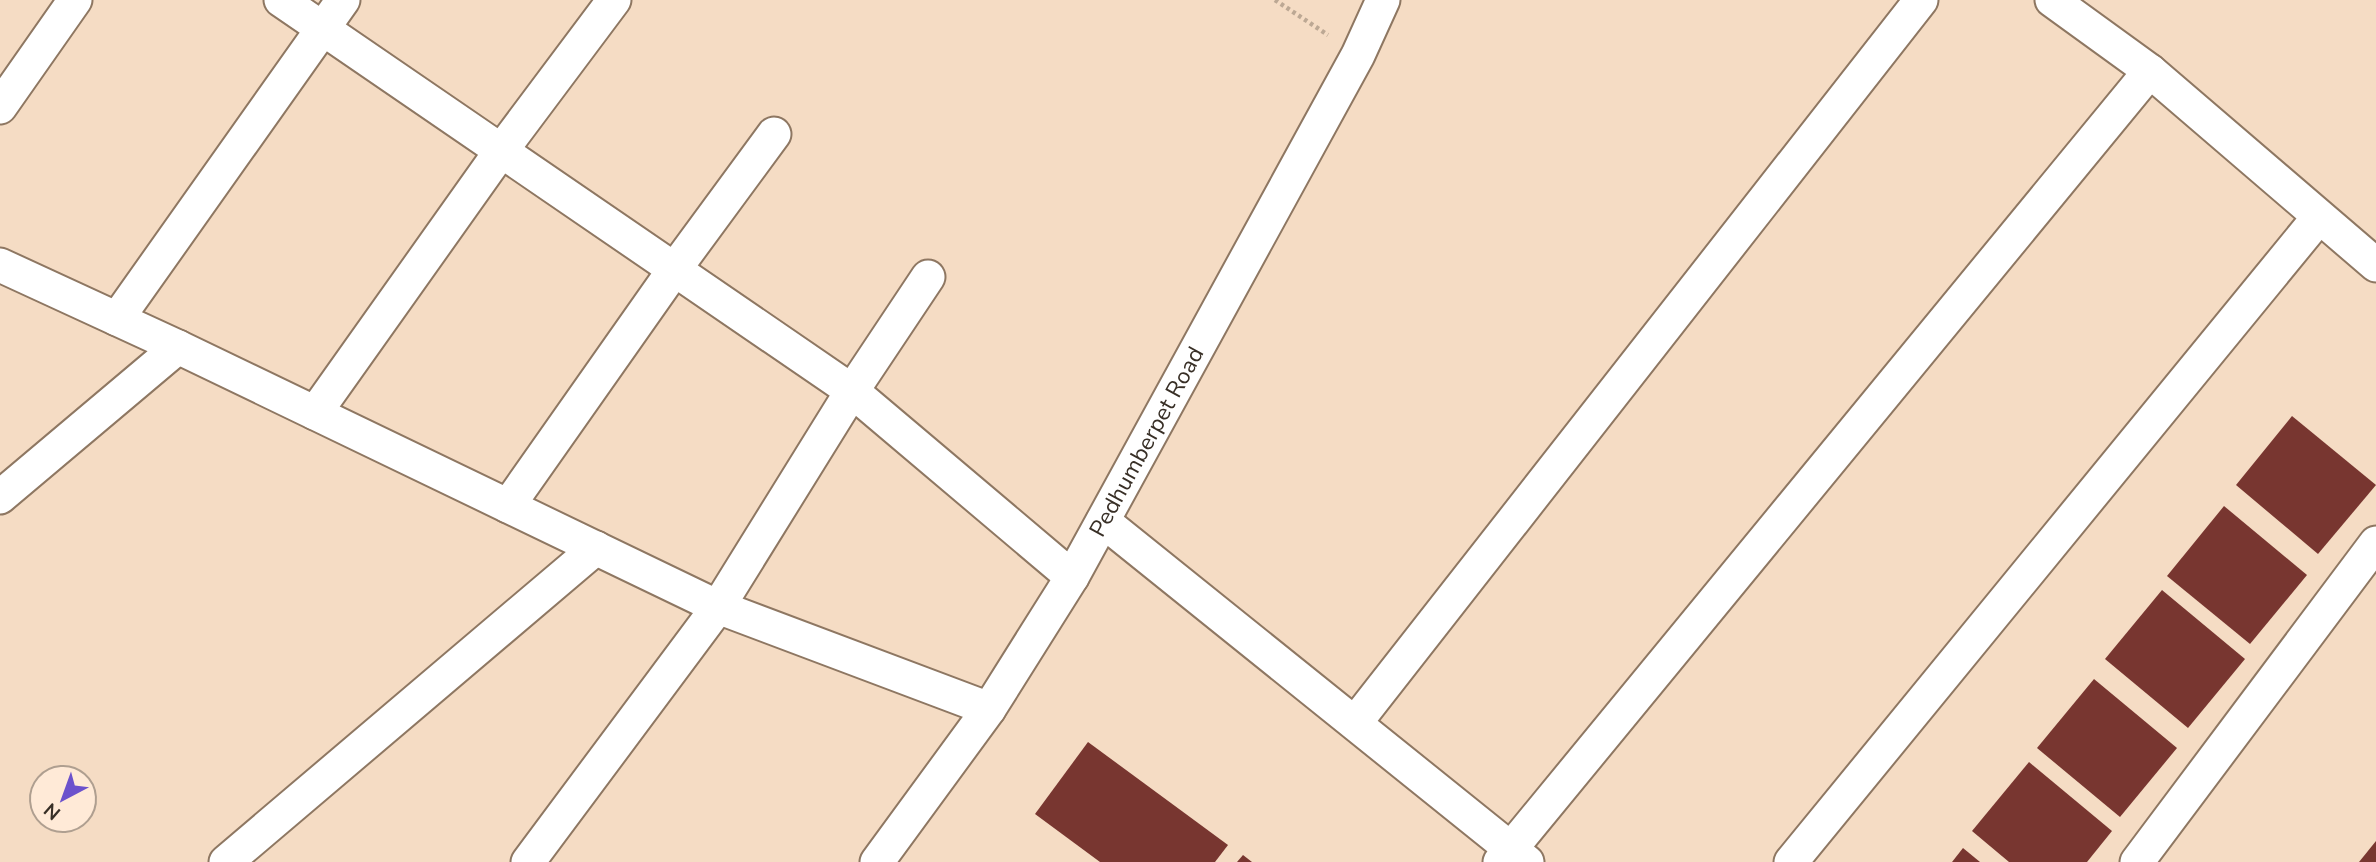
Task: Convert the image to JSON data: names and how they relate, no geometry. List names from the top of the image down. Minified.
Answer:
{"streets":{"street":["Pedhumberpet Road"]},"north":"bottom left"}
